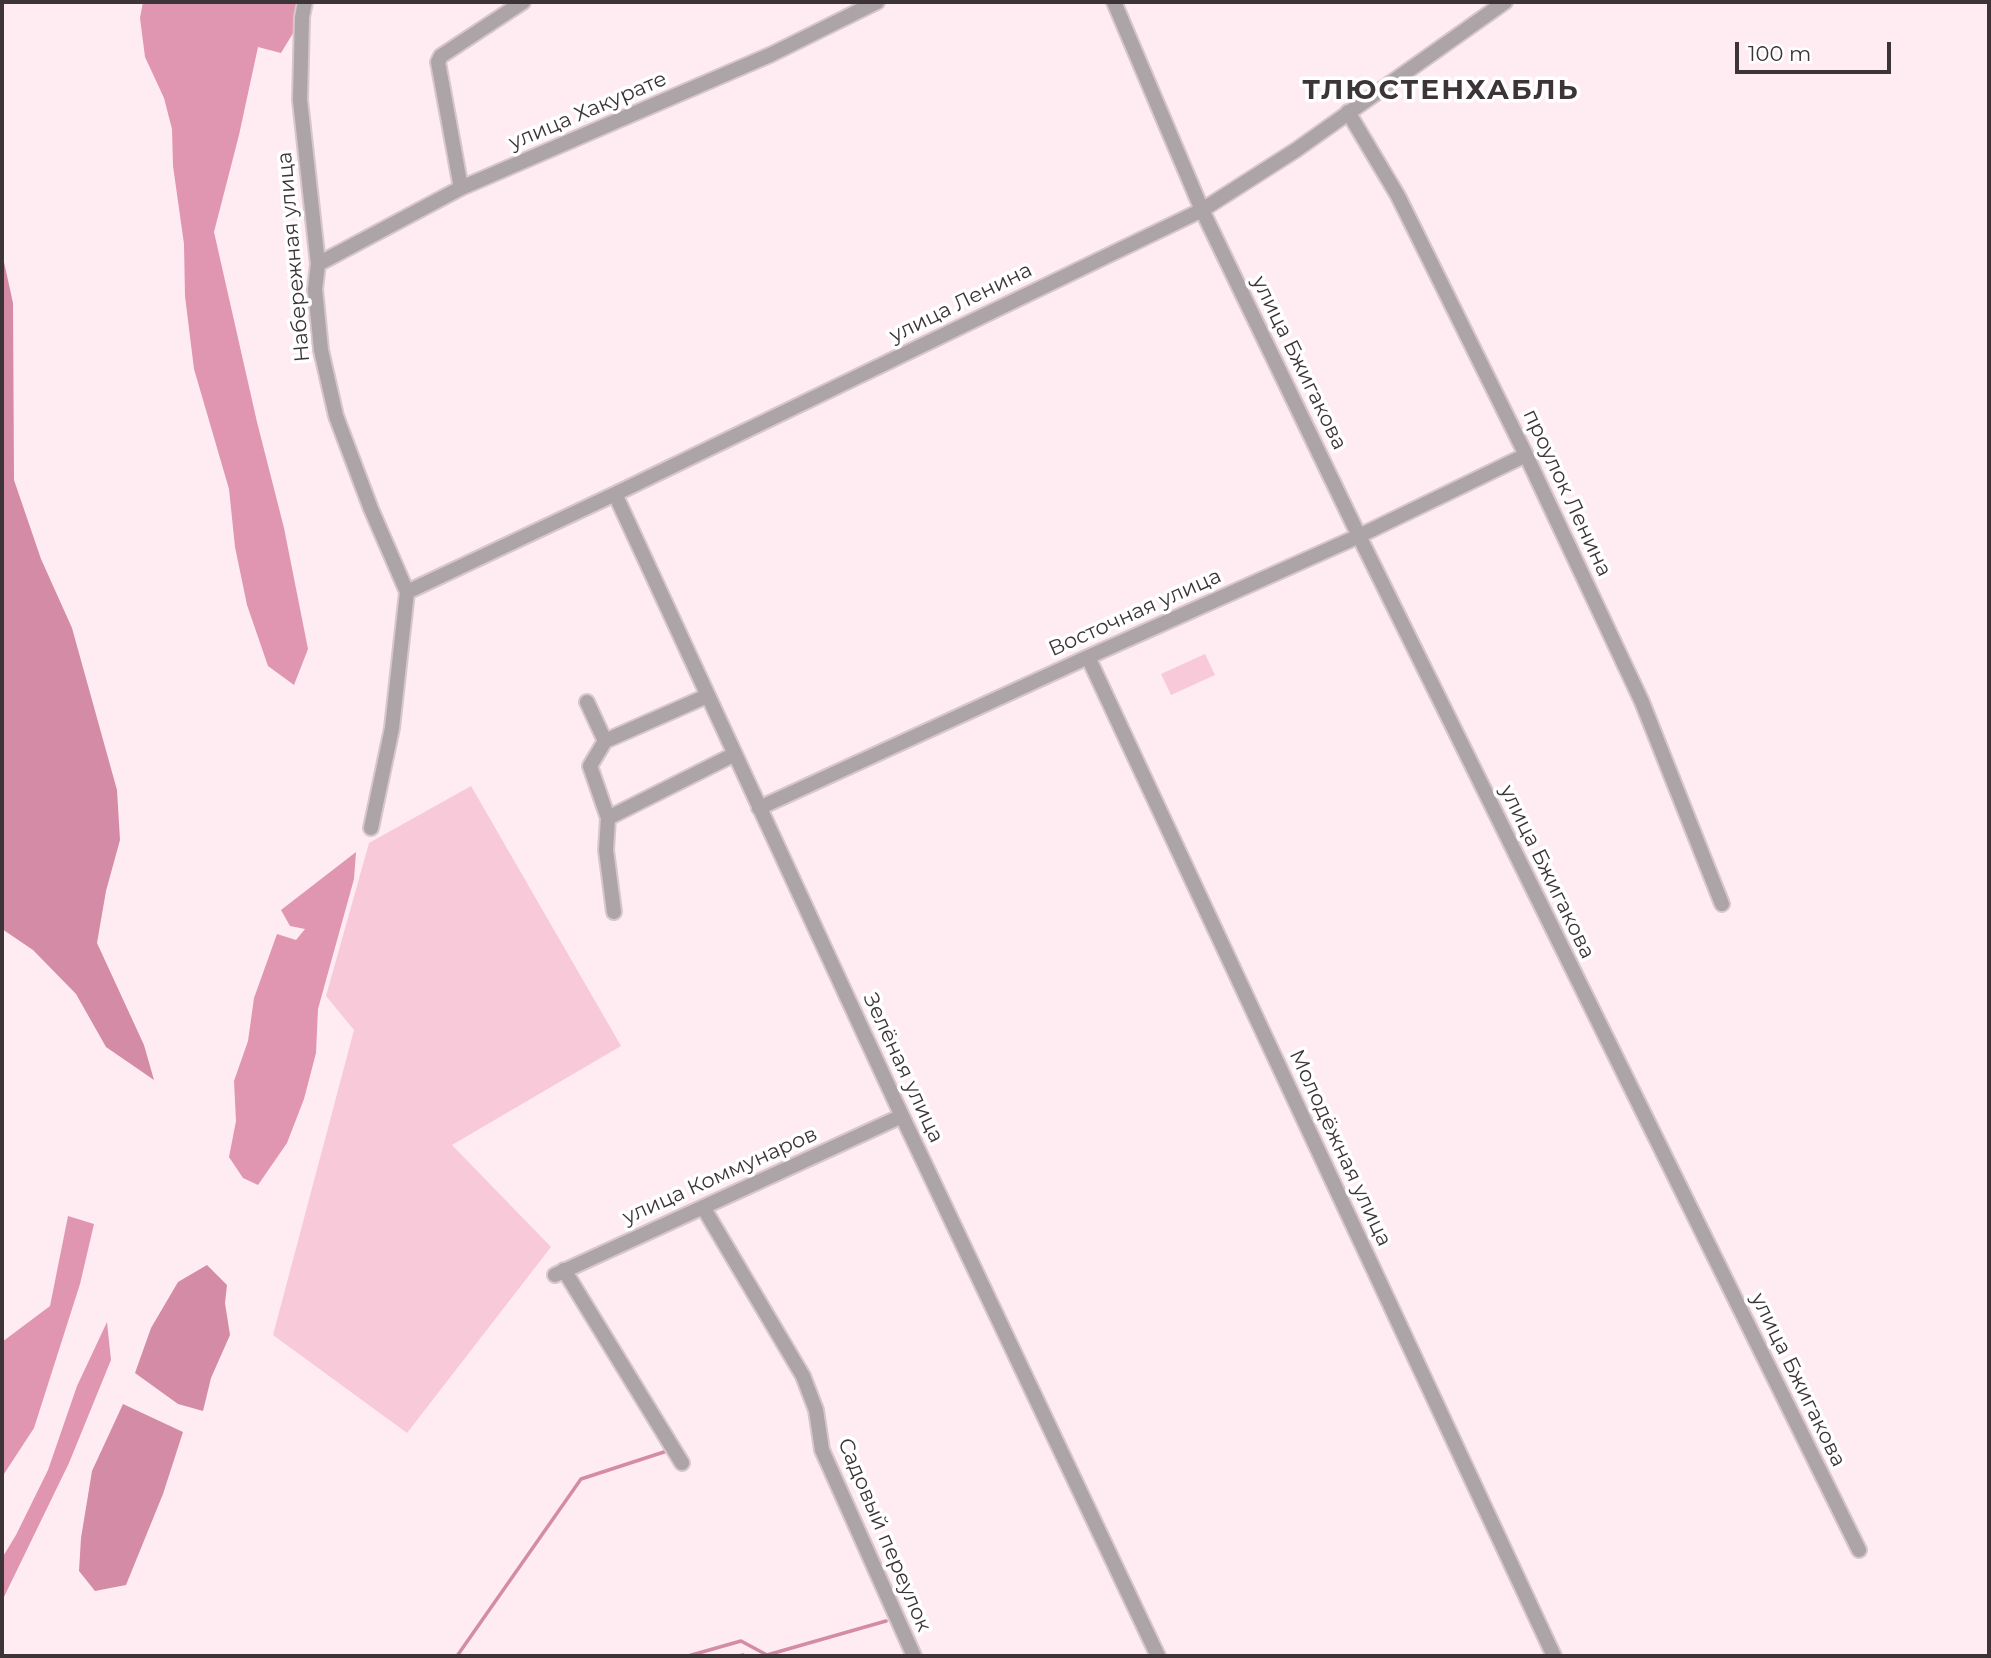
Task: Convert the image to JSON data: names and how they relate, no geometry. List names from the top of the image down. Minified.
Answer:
{"streets":{"street":["улица Хакурате","Набережная улица","улица Ленина","улица Бжигакова","проулок Ленина","Восточная улица","Зелёная улица","Молодёжная улица","улица Коммунаров","Садовый переулок"]},"crossings":[["улица Хакурате","Набережная улица"],["Набережная улица","улица Ленина"],["улица Ленина","улица Бжигакова"],["улица Ленина","проулок Ленина"],["улица Ленина","Зелёная улица"],["улица Бжигакова","Восточная улица"],["проулок Ленина","Восточная улица"],["Восточная улица","Зелёная улица"],["Восточная улица","Молодёжная улица"],["Зелёная улица","улица Коммунаров"],["улица Коммунаров","Садовый переулок"]],"districts":["ТЛЮСТЕНХАБЛЬ"],"scale_bar":"100 m"}
